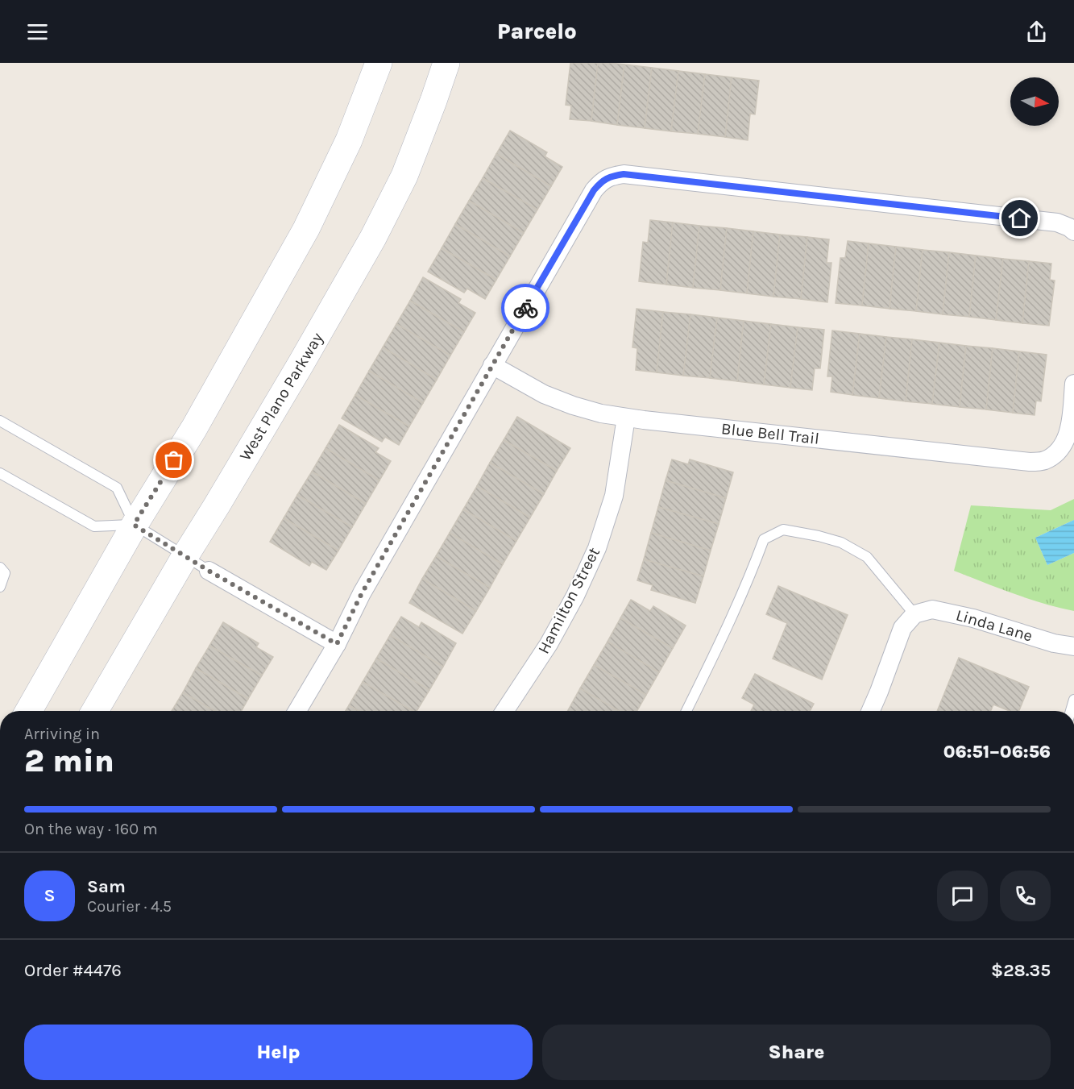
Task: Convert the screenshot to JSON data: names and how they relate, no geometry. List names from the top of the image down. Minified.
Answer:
{"streets":{"main road":["West Plano Parkway"],"street":["Blue Bell Trail","Hamilton Street","Linda Lane"]},"crossings":[["Blue Bell Trail","Hamilton Street"]],"north":"right","page":{"header":"Parcelo","heading":["2 min","Arriving in","06:51–06:56"],"panel":["Sam","Courier · 4.5","Order #4476","$28.35"],"bar":"On the way · 160 m","round":"S","buttons":["Help","Share"]}}
